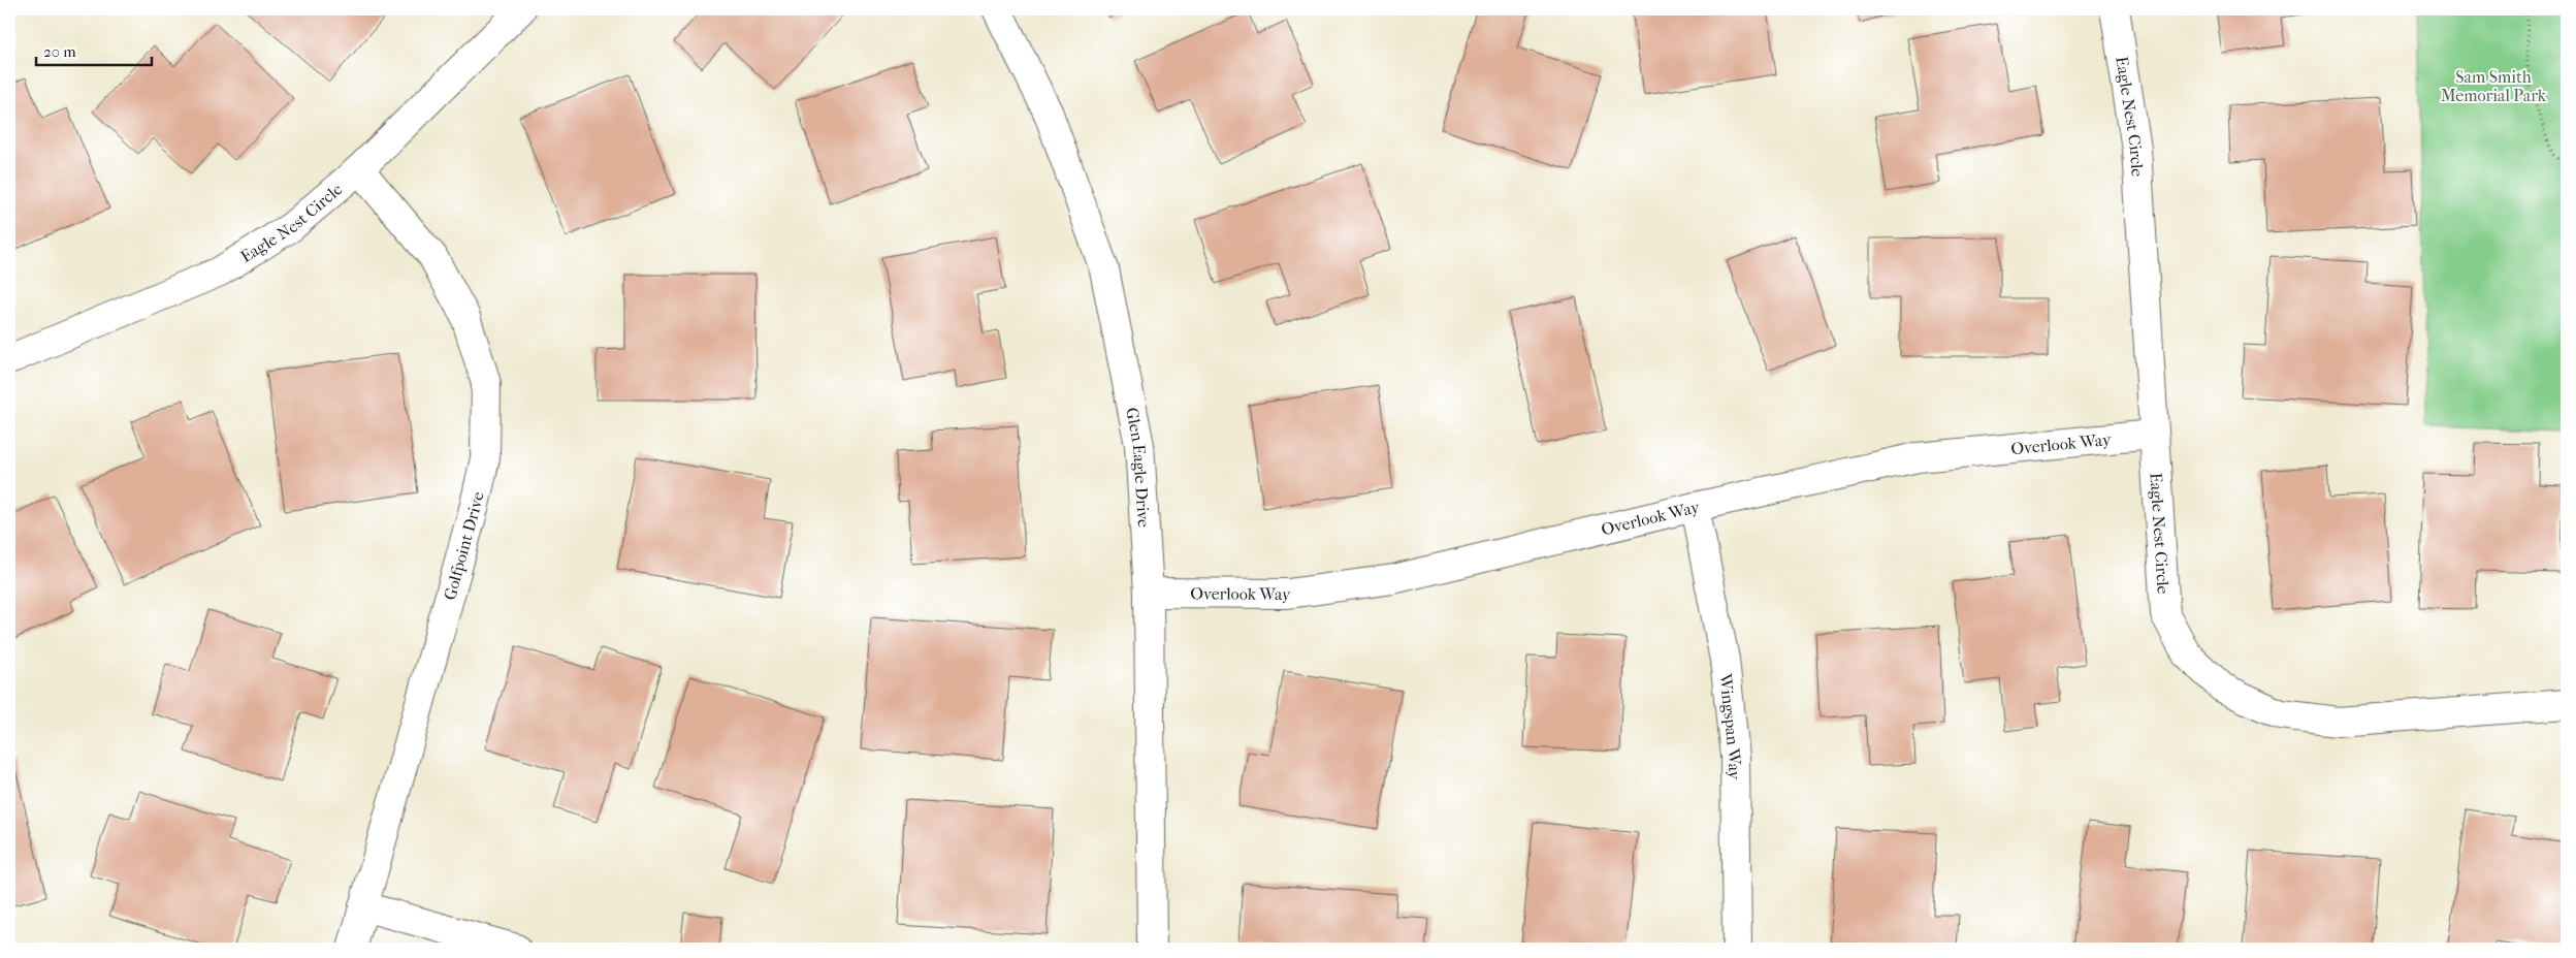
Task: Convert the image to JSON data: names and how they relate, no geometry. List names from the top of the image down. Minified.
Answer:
{"streets":{"street":["Eagle Nest Circle","Overlook Way","Glen Eagle Drive","Golfpoint Drive","Wingspan Way"]},"crossings":[["Eagle Nest Circle","Overlook Way"],["Eagle Nest Circle","Golfpoint Drive"],["Overlook Way","Glen Eagle Drive"],["Overlook Way","Wingspan Way"]],"parks":["Sam Smith Memorial Park"],"scale_bar":"20 m"}
